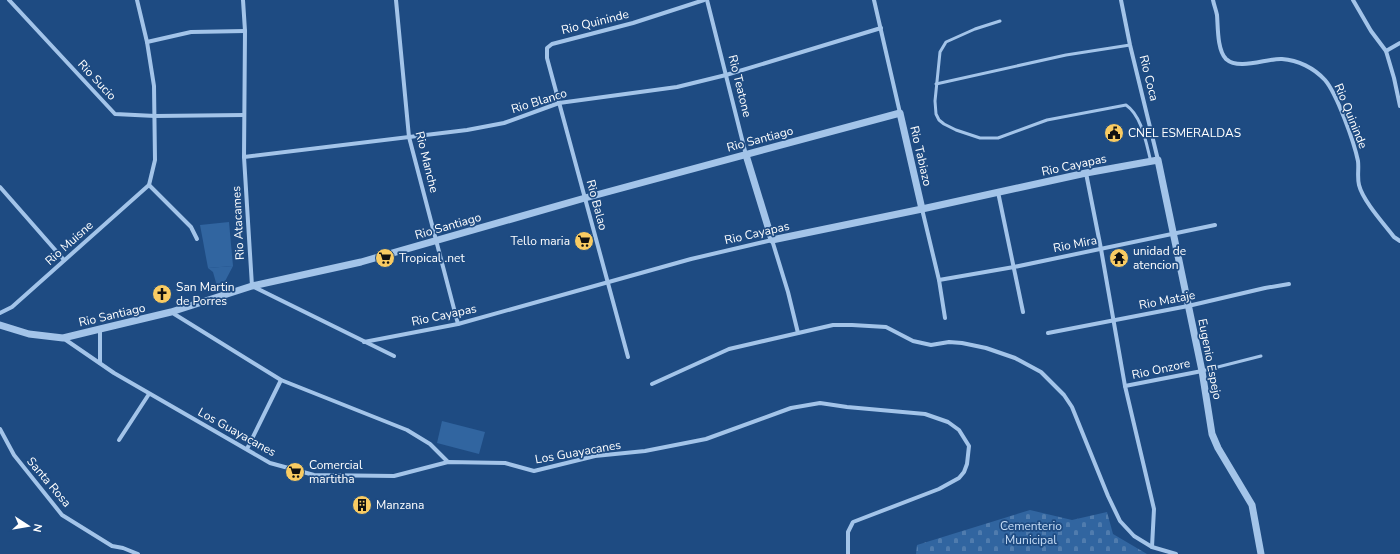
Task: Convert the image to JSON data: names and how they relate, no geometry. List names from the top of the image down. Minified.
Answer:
{"streets":{"street":["Rio Quininde","Rio Coca","Rio Sucio","Rio Teatone","Rio Blanco","Rio Santiago","Rio Tabiazo","Rio Manche","Rio Cayapas","Rio Balao","Rio Atacames","Rio Muisne","Rio Mira","Rio Mataje","Eugenio Espejo","Rio Onzore","Los Guayacanes","Santa Rosa"]},"crossings":[["Rio Quininde","Rio Teatone"],["Rio Quininde","Rio Balao"],["Rio Coca","Rio Cayapas"],["Rio Coca","Eugenio Espejo"],["Rio Sucio","Rio Atacames"],["Rio Teatone","Rio Blanco"],["Rio Teatone","Rio Santiago"],["Rio Teatone","Rio Cayapas"],["Rio Blanco","Rio Tabiazo"],["Rio Blanco","Rio Manche"],["Rio Blanco","Rio Balao"],["Rio Blanco","Rio Atacames"],["Rio Santiago","Rio Tabiazo"],["Rio Santiago","Rio Manche"],["Rio Santiago","Rio Balao"],["Rio Santiago","Rio Atacames"],["Rio Santiago","Los Guayacanes"],["Rio Tabiazo","Rio Cayapas"],["Rio Tabiazo","Rio Mira"],["Rio Manche","Rio Cayapas"],["Rio Cayapas","Rio Balao"],["Rio Cayapas","Eugenio Espejo"],["Rio Mira","Eugenio Espejo"],["Rio Mataje","Eugenio Espejo"],["Eugenio Espejo","Rio Onzore"]],"parks":["Cementerio Municipal"],"places":{"public building":["CNEL ESMERALDAS"],"supermarket":["Tello maria","Tropical .net","Comercial martitha"],"temple":["unidad de atencion"],"church":["San Martin de Porres"],"building":["Manzana"]},"north":"right"}
